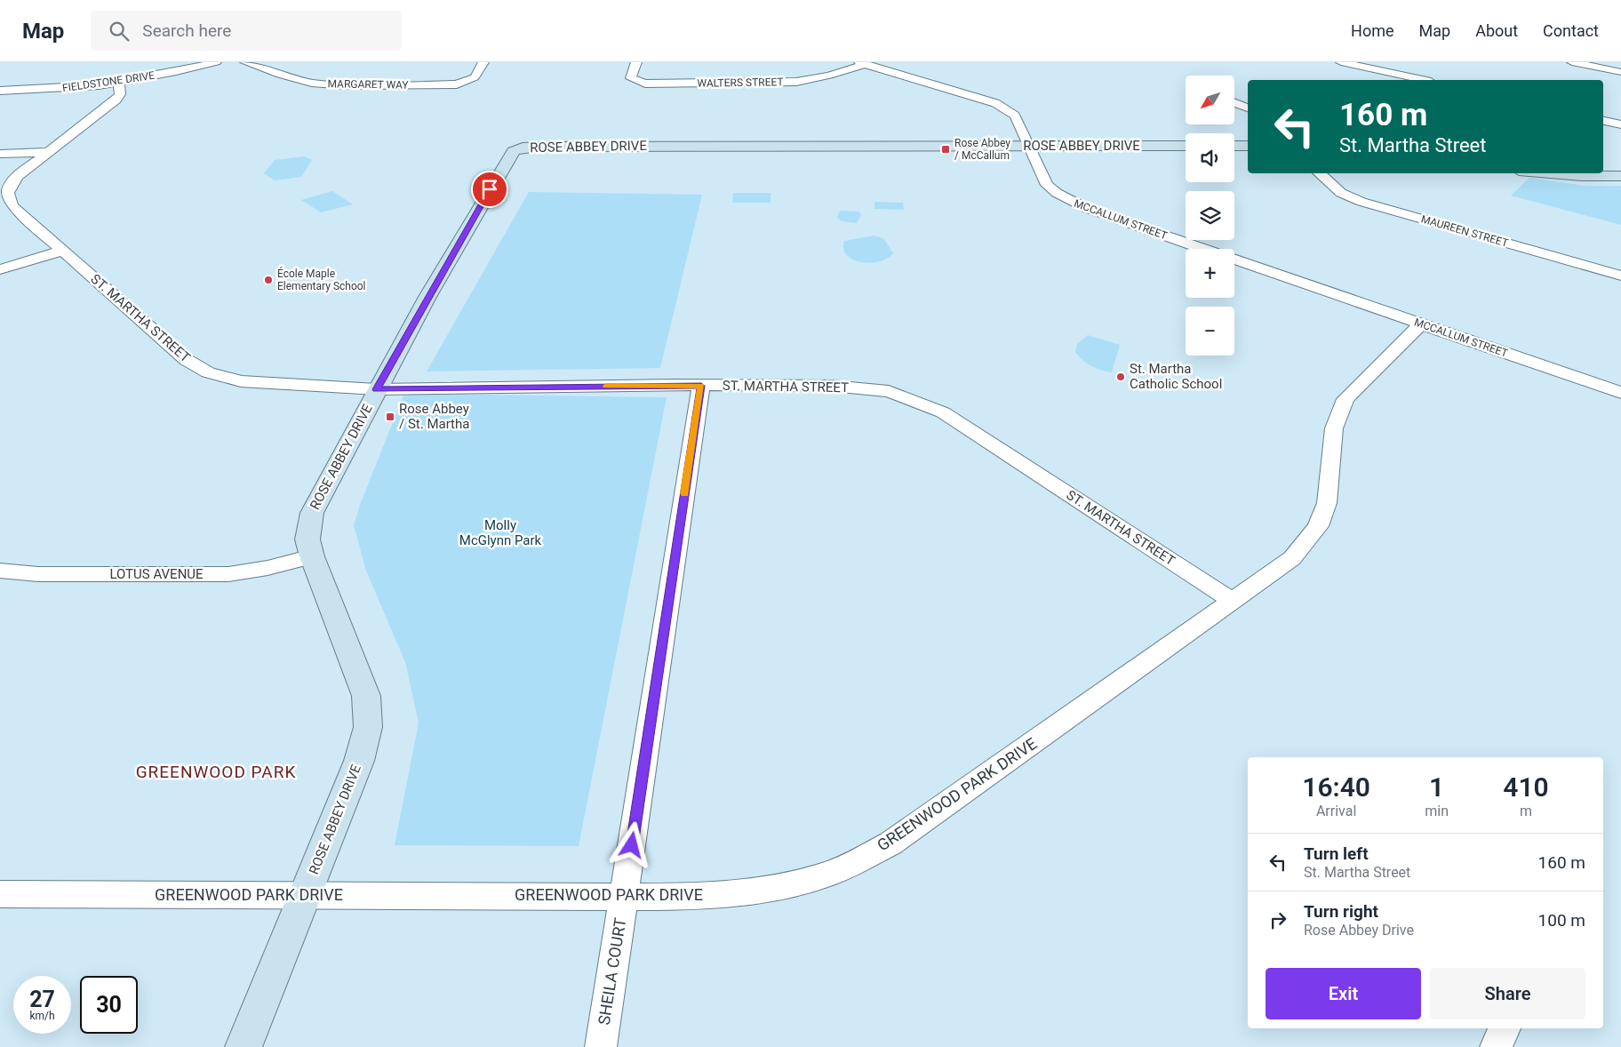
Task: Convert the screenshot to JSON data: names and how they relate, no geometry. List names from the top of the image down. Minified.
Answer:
{"streets":{"street":["FIELDSTONE DRIVE","WALTERS STREET","MARGARET WAY","ROSE ABBEY DRIVE","MCCALLUM STREET","MAUREEN STREET","ST. MARTHA STREET","LOTUS AVENUE","GREENWOOD PARK DRIVE","SHEILA COURT"]},"crossings":[["FIELDSTONE DRIVE","ST. MARTHA STREET"],["WALTERS STREET","MCCALLUM STREET"],["ROSE ABBEY DRIVE","MCCALLUM STREET"],["ROSE ABBEY DRIVE","ST. MARTHA STREET"],["ROSE ABBEY DRIVE","LOTUS AVENUE"],["ROSE ABBEY DRIVE","GREENWOOD PARK DRIVE"],["MCCALLUM STREET","GREENWOOD PARK DRIVE"],["ST. MARTHA STREET","GREENWOOD PARK DRIVE"],["ST. MARTHA STREET","SHEILA COURT"],["GREENWOOD PARK DRIVE","SHEILA COURT"]],"districts":["GREENWOOD PARK"],"parks":["Molly McGlynn Park"],"places":{"transit":["Rose Abbey / McCallum","Rose Abbey / St. Martha"],"other":["École Maple Elementary School","St. Martha Catholic School"]},"north":"bottom left","page":{"header":"Map","search":"Search here","nav":["Home","Map","About","Contact"],"map_buttons":["+","−"],"turn":["160 m","St. Martha Street"],"eta":["16:40","Arrival","1","min","410","m"],"list":[{"name":"Turn left","note":"St. Martha Street","value":"160 m"},{"name":"Turn right","note":"Rose Abbey Drive","value":"100 m"}],"buttons":["Exit","Share"],"speed":"27 km/h","limit":"30"}}
